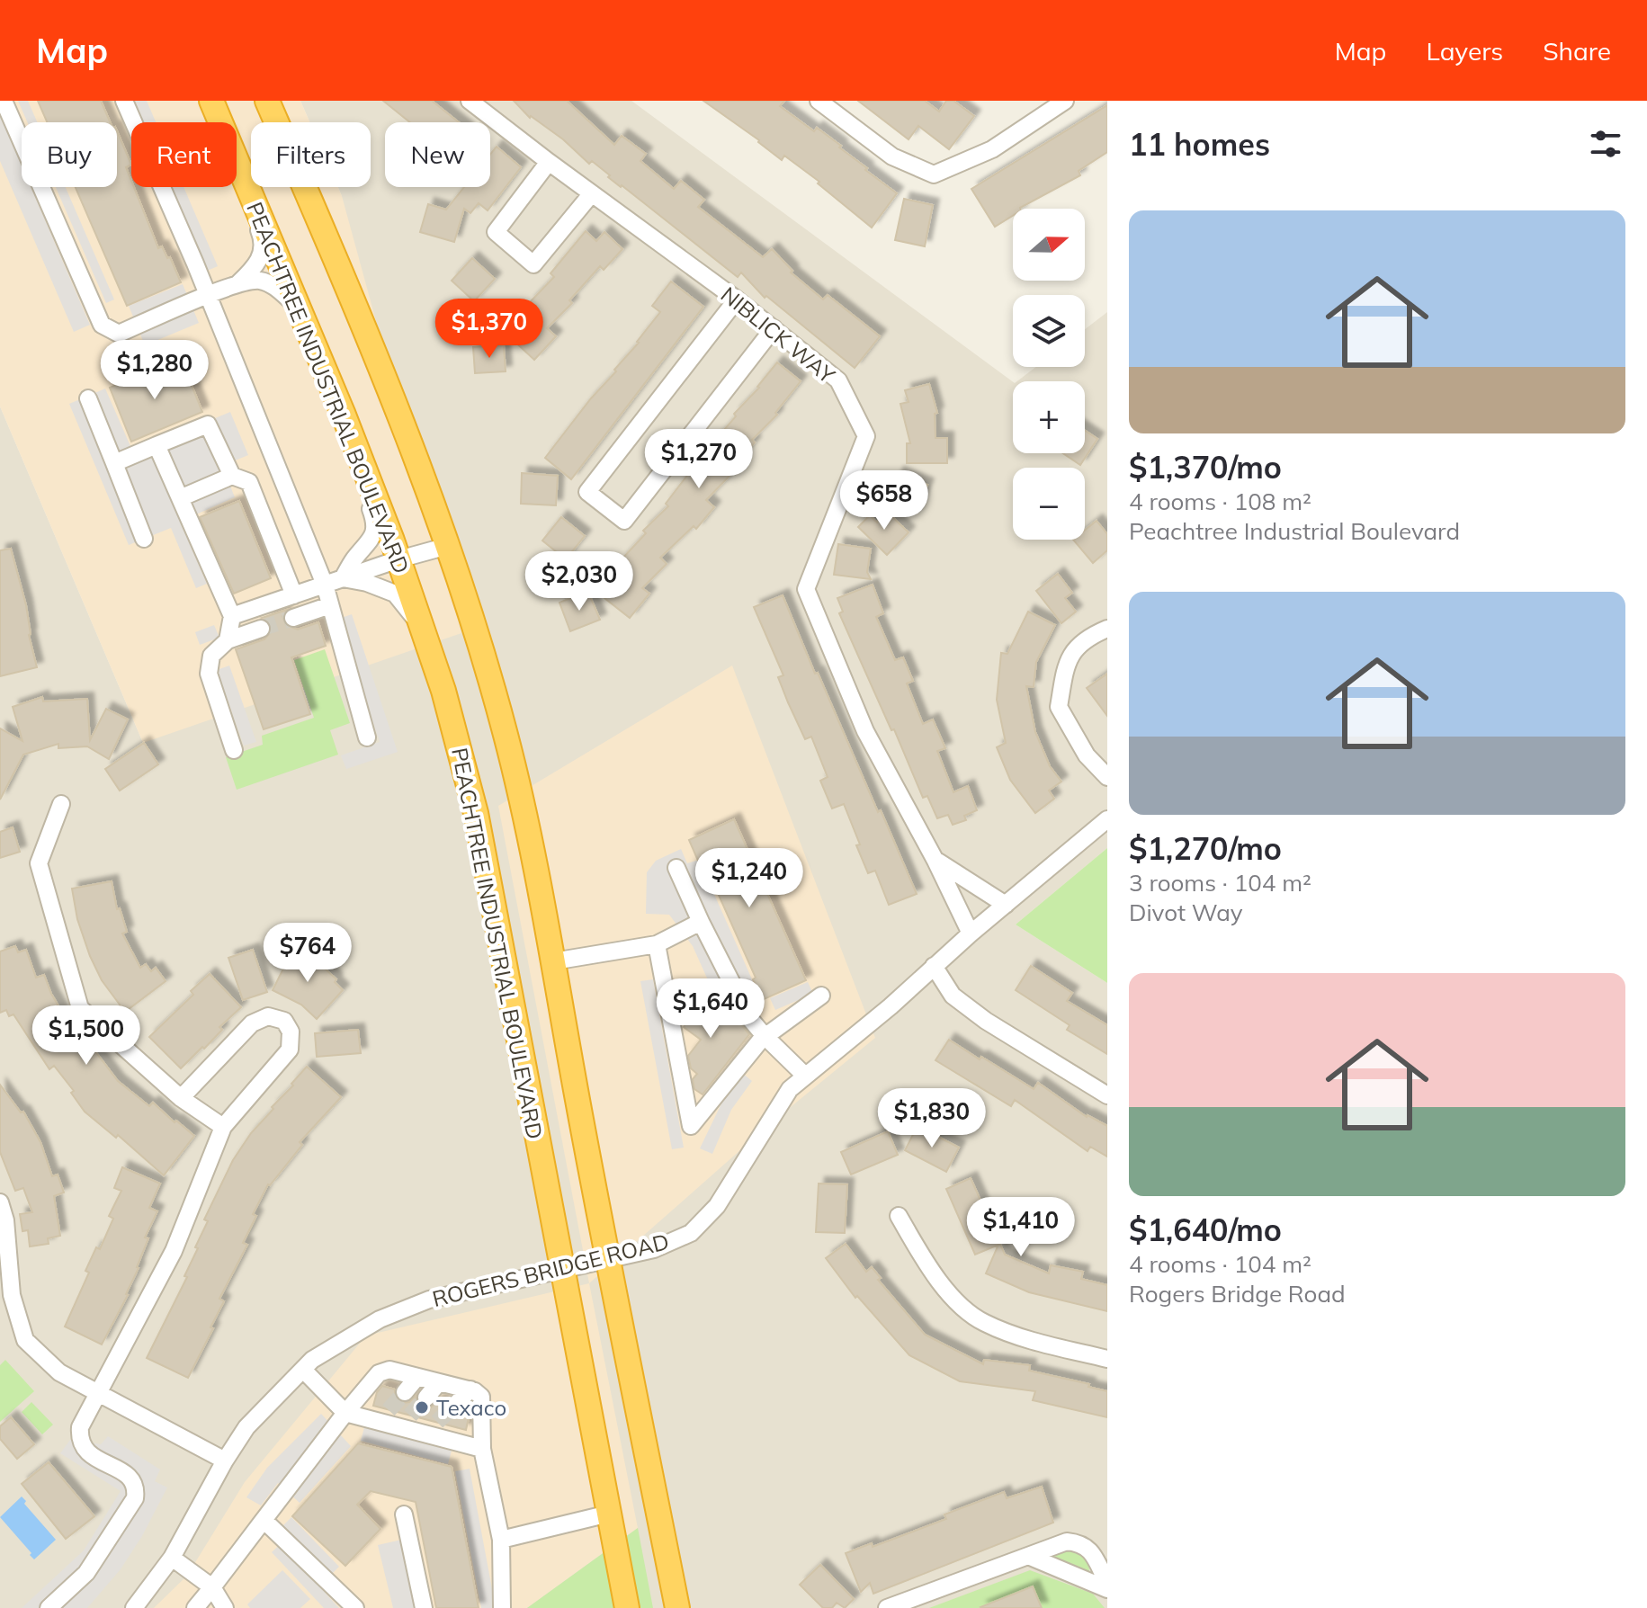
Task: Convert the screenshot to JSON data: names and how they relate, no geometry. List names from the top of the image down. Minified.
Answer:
{"streets":{"highway":["PEACHTREE INDUSTRIAL BOULEVARD"],"street":["NIBLICK WAY","ROGERS BRIDGE ROAD"]},"crossings":[["NIBLICK WAY","ROGERS BRIDGE ROAD"],["PEACHTREE INDUSTRIAL BOULEVARD","ROGERS BRIDGE ROAD"]],"places":["Texaco"],"north":"right","page":{"header":"Map","nav":["Map","Layers","Share"],"heading":"11 homes","chip":["Buy","Rent","Filters","New"],"list":[{"name":"$1,370/mo","note":"4 rooms · 108 m² · Peachtree Industrial Boulevard"},{"name":"$1,270/mo","note":"3 rooms · 104 m² · Divot Way"},{"name":"$1,640/mo","note":"4 rooms · 104 m² · Rogers Bridge Road"}],"map_buttons":["+","−"],"price":["$1,370","$1,280","$1,270","$658","$2,030","$1,240","$764","$1,640","$1,500","$1,830","$1,410"]}}
